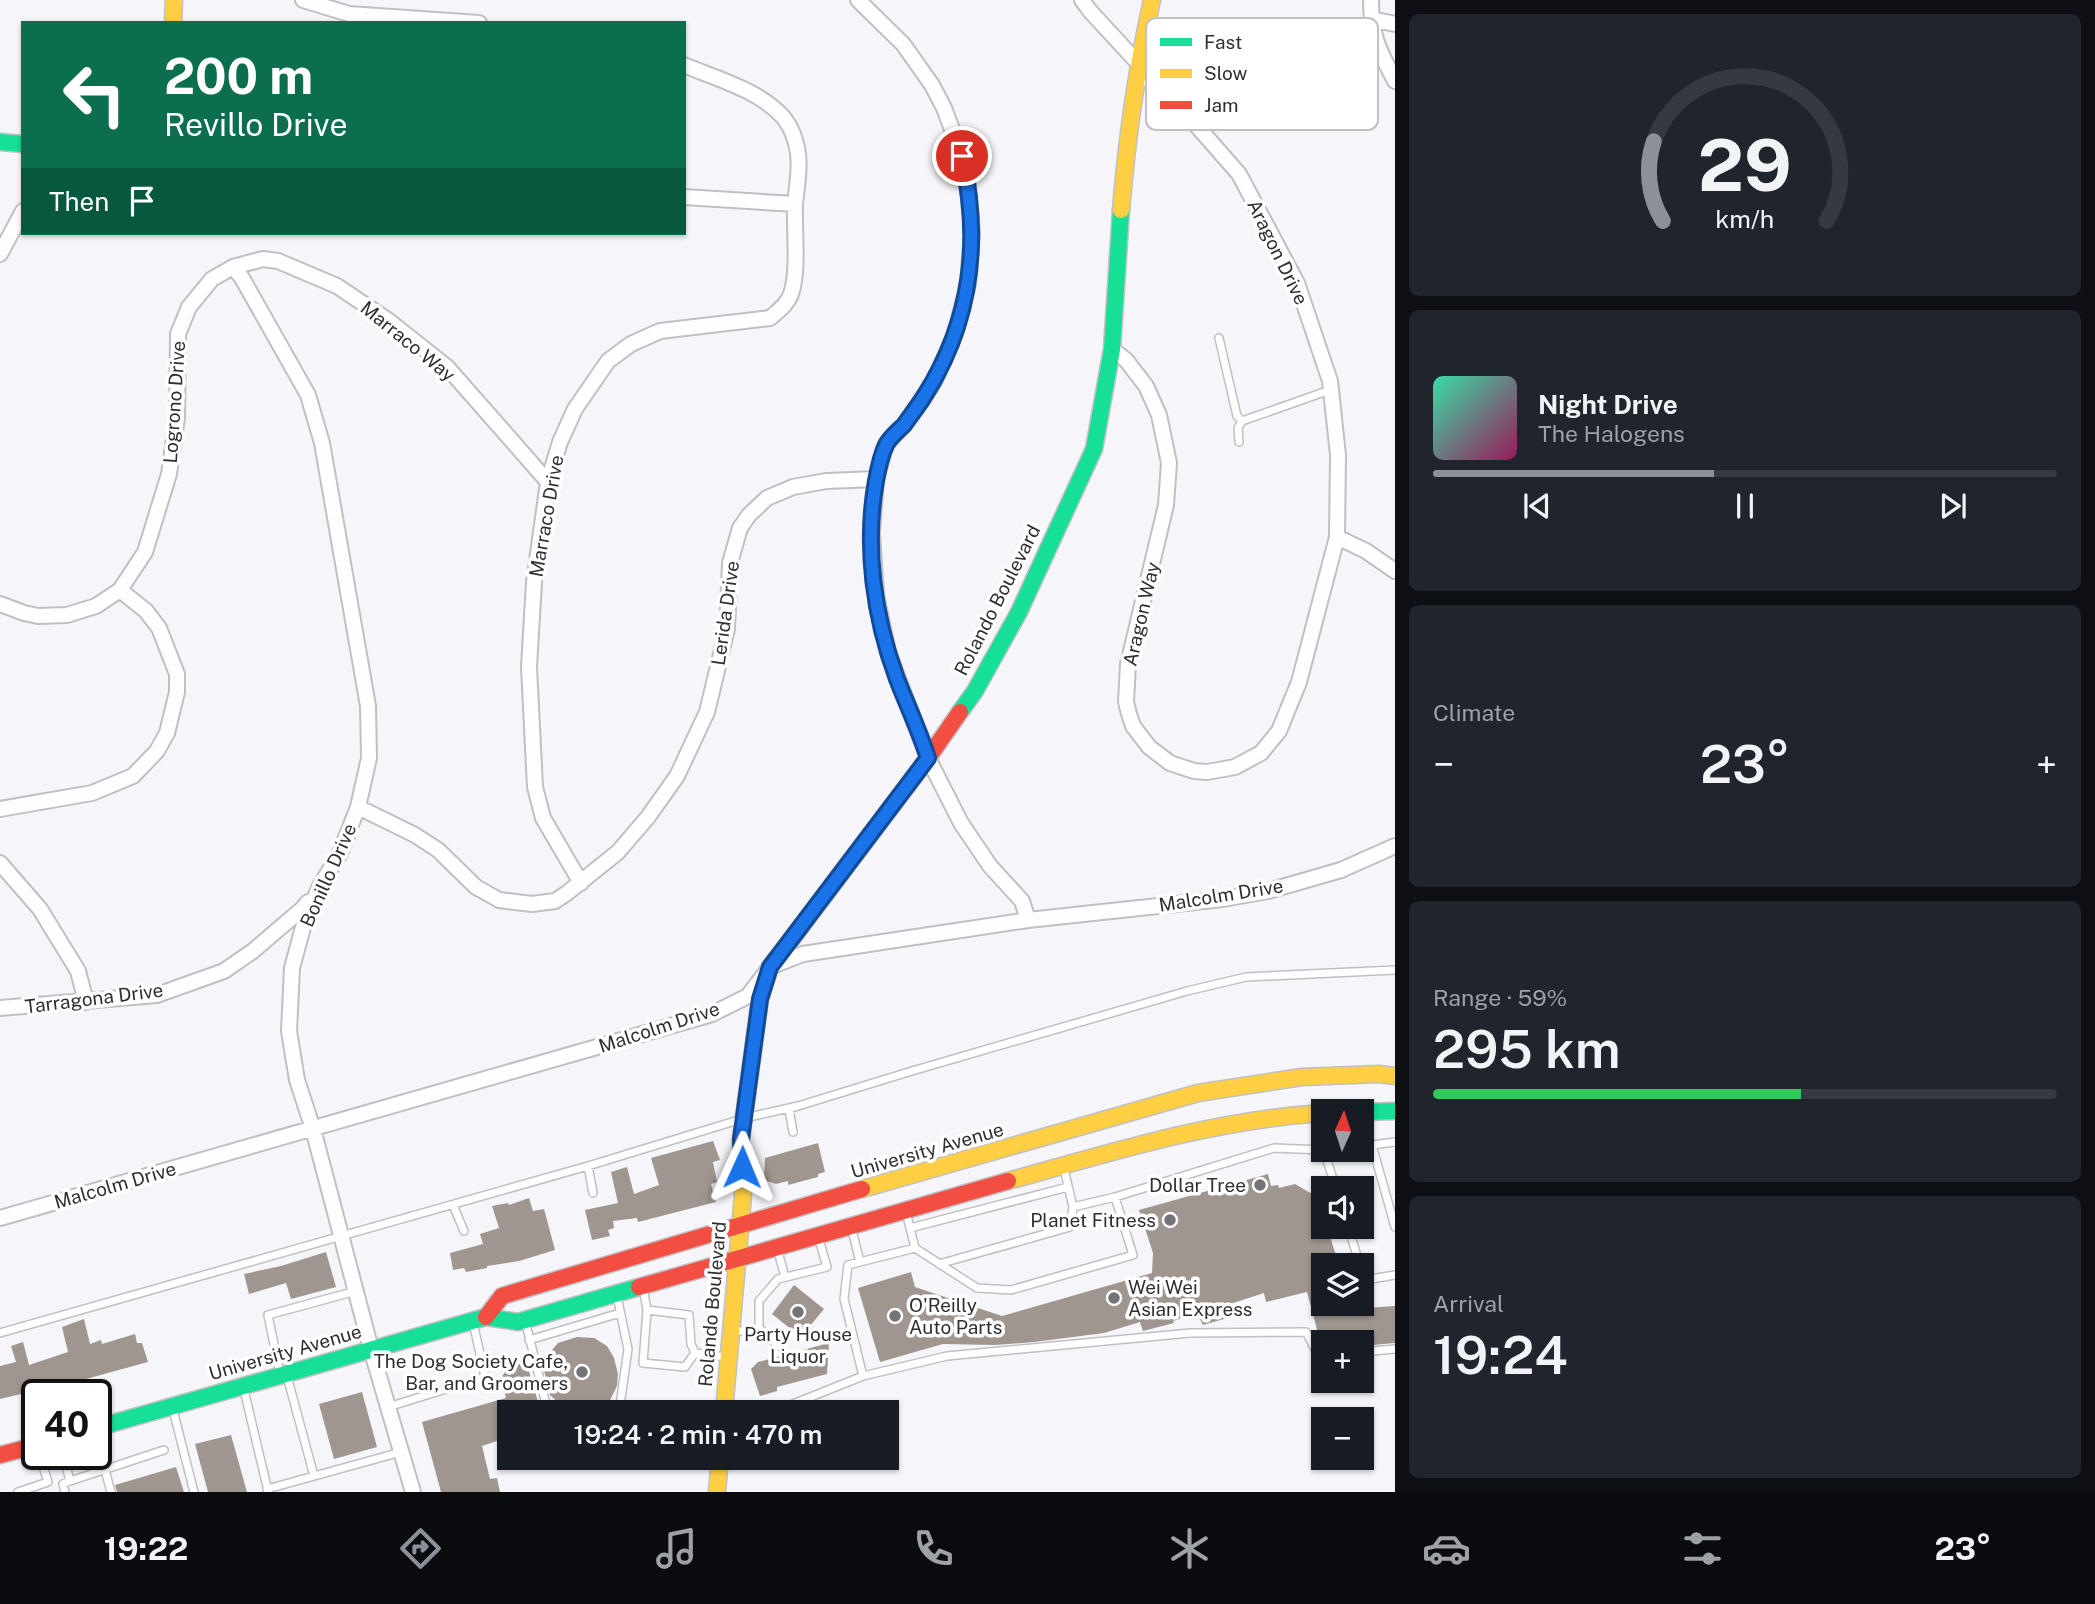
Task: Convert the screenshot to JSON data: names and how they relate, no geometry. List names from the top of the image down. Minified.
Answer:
{"streets":{"main road":["Rolando Boulevard","University Avenue"],"street":["Aragon Drive","Marraco Way","Logrono Drive","Marraco Drive","Lerida Drive","Aragon Way","Bonillo Drive","Malcolm Drive","Tarragona Drive"]},"crossings":[["Aragon Drive","Rolando Boulevard"],["Aragon Drive","Aragon Way"],["Marraco Way","Logrono Drive"],["Marraco Way","Marraco Drive"],["Marraco Way","Bonillo Drive"],["Logrono Drive","Bonillo Drive"],["Marraco Drive","Lerida Drive"],["Rolando Boulevard","Aragon Way"],["Rolando Boulevard","Malcolm Drive"],["Rolando Boulevard","University Avenue"],["Lerida Drive","Bonillo Drive"],["Bonillo Drive","Malcolm Drive"],["Bonillo Drive","Tarragona Drive"],["Bonillo Drive","University Avenue"]],"places":["Dollar Tree","Planet Fitness","Wei Wei Asian Express","Party House Liquor","O'Reilly Auto Parts","The Dog Society Cafe, Bar, and Groomers"],"legend":["Fast","Slow","Jam"],"north":"top","page":{"turn":["200 m","Revillo Drive"],"then":"Then","song":["Night Drive","The Halogens"],"tile":["Climate",["Range · 59%","295 km"],["Arrival","19:24"]],"heat":["−","23°","+"],"map_buttons":["+","−"],"limit":"40","trip":"19:24 · 2 min · 470 m","tabs":["19:22","23°"],"gauge":["29","km/h"]}}
